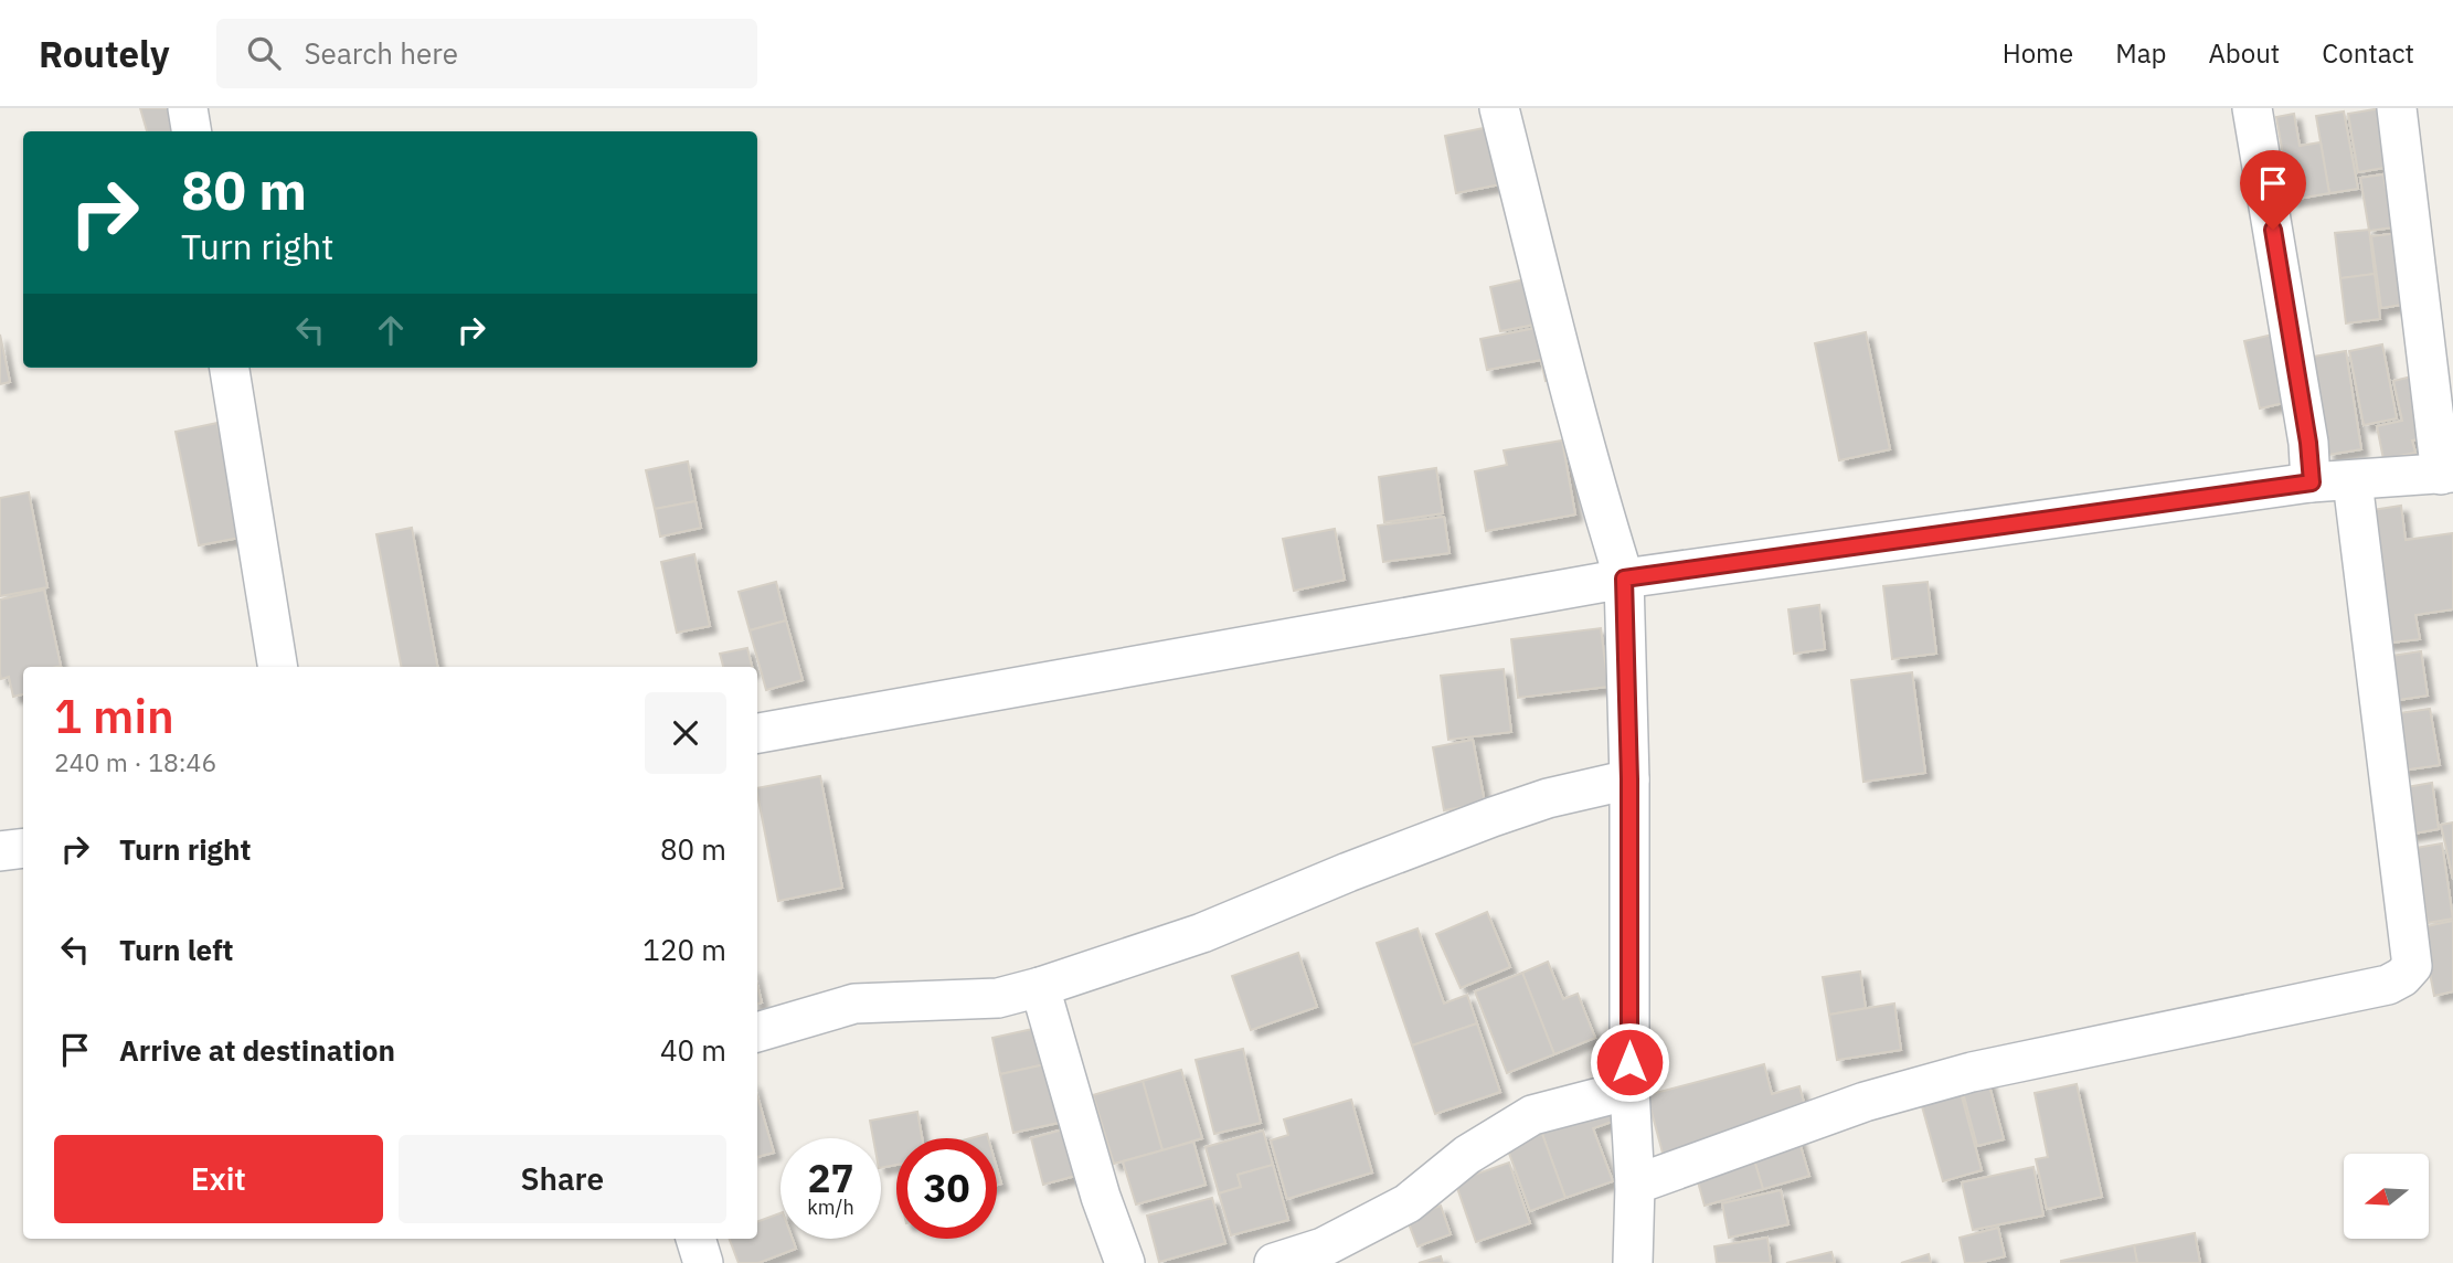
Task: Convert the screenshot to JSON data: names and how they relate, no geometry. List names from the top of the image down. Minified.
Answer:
{"north":"left","page":{"header":"Routely","search":"Search here","nav":["Home","Map","About","Contact"],"turn":["80 m","Turn right"],"heading":["1 min","240 m · 18:46"],"list":[{"name":"Turn right","value":"80 m"},{"name":"Turn left","value":"120 m"},{"name":"Arrive at destination","value":"40 m"}],"buttons":["Exit","Share"],"speed":"27 km/h","limit":"30"}}
